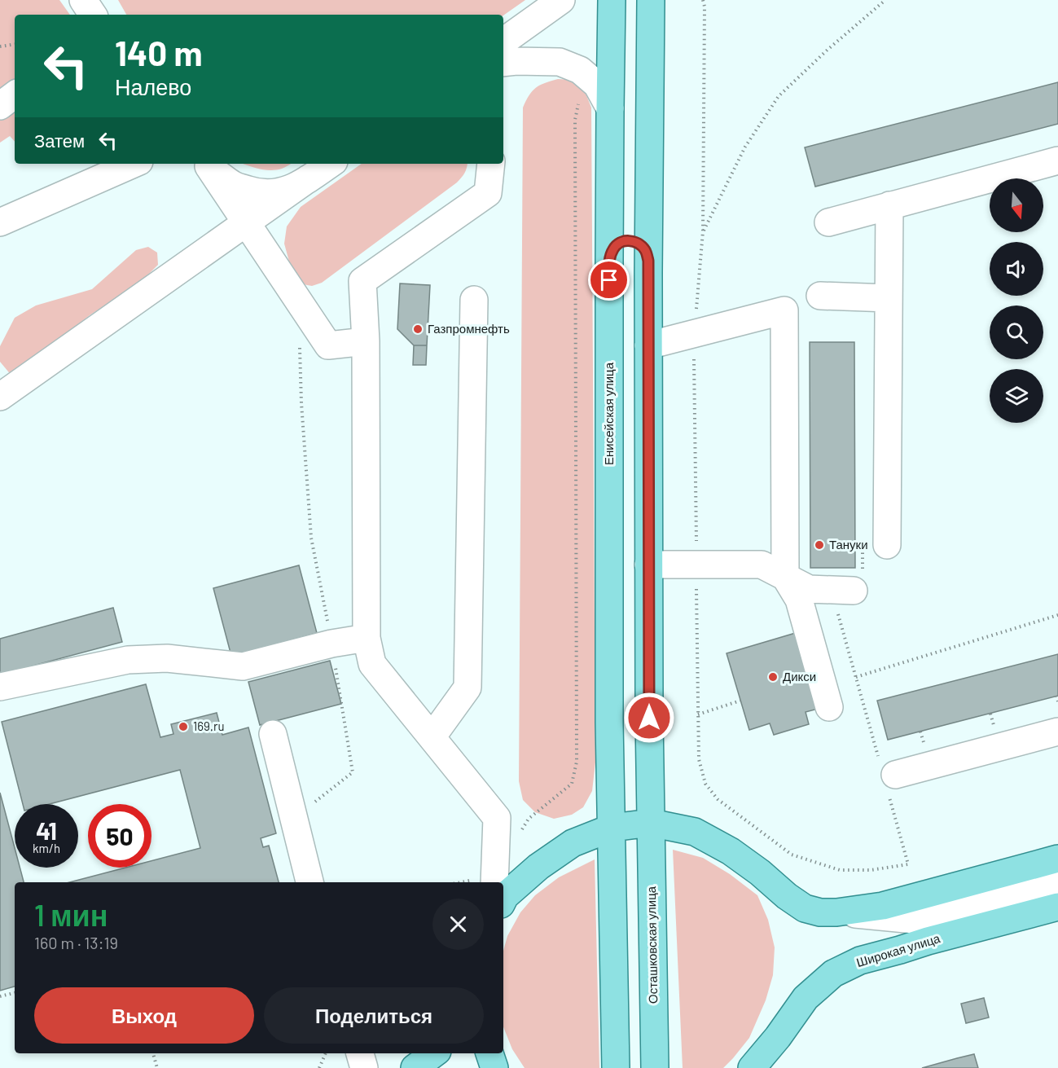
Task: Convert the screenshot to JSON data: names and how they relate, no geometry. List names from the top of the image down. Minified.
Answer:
{"streets":{"main road":["Енисейская улица","Осташковская улица","Широкая улица"]},"crossings":[["Енисейская улица","Широкая улица"],["Осташковская улица","Широкая улица"]],"places":["Газпромнефть","Тануки","Дикси","169.ru"],"north":"bottom","page":{"turn":["140 m","Налево"],"then":"Затем","speed":"41 km/h","limit":"50","heading":["1 мин","160 m · 13:19"],"buttons":["Выход","Поделиться"]}}
